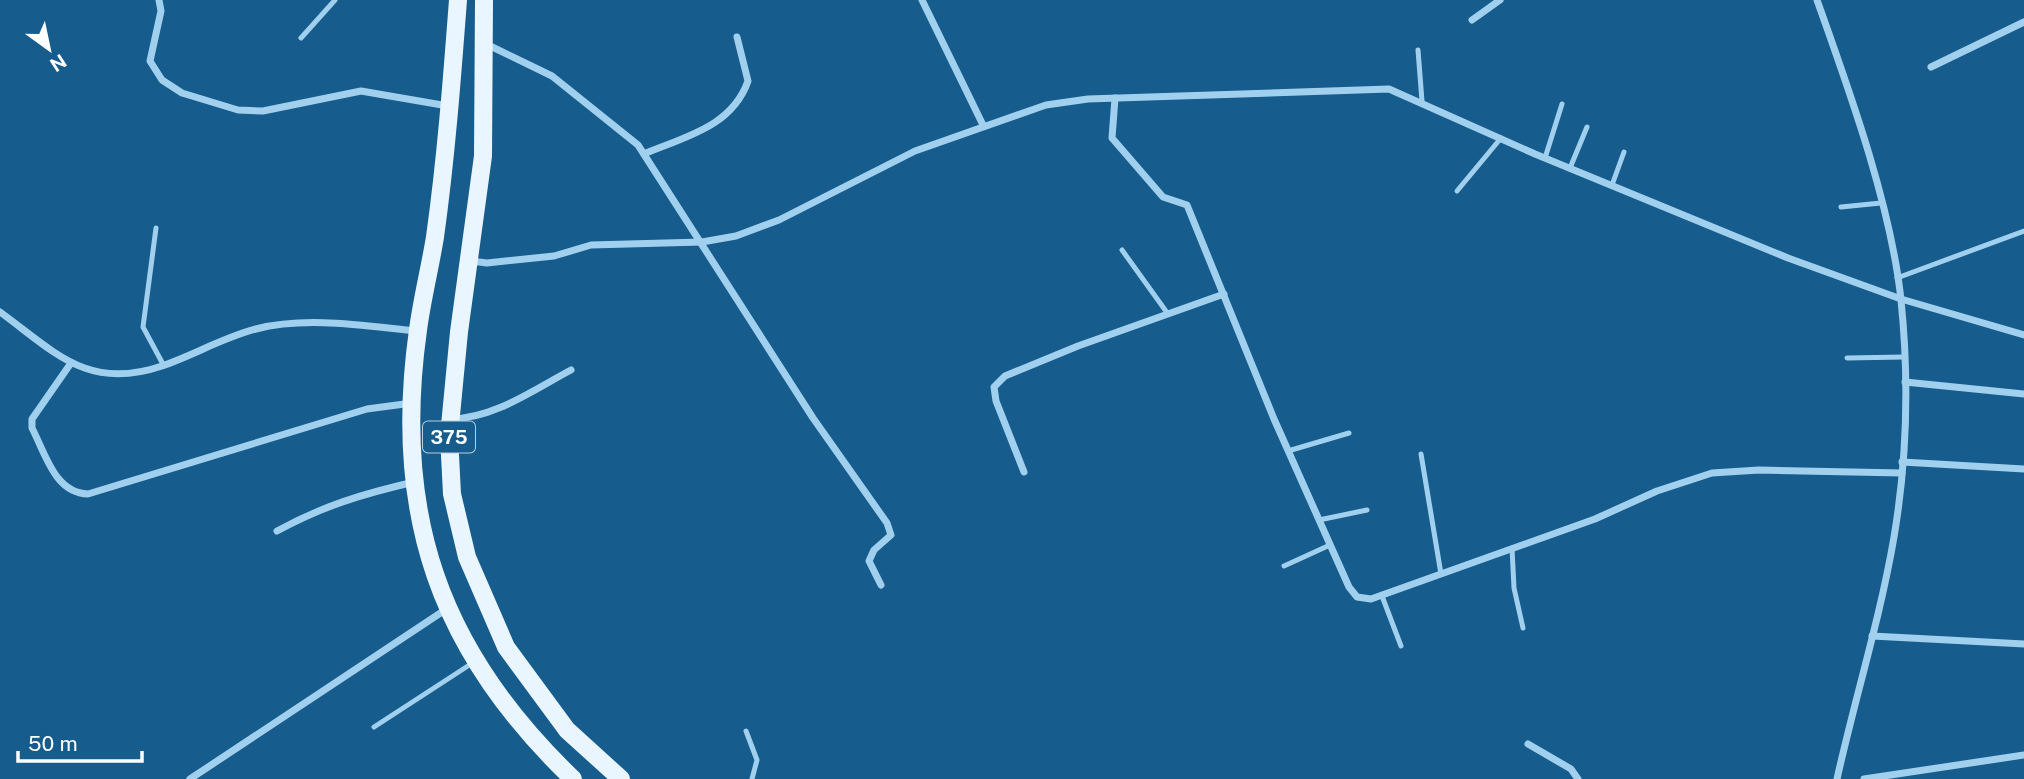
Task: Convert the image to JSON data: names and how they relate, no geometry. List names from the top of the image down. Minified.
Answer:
{"streets":{"main road":["375"]},"scale_bar":"50 m","north":"bottom right"}
